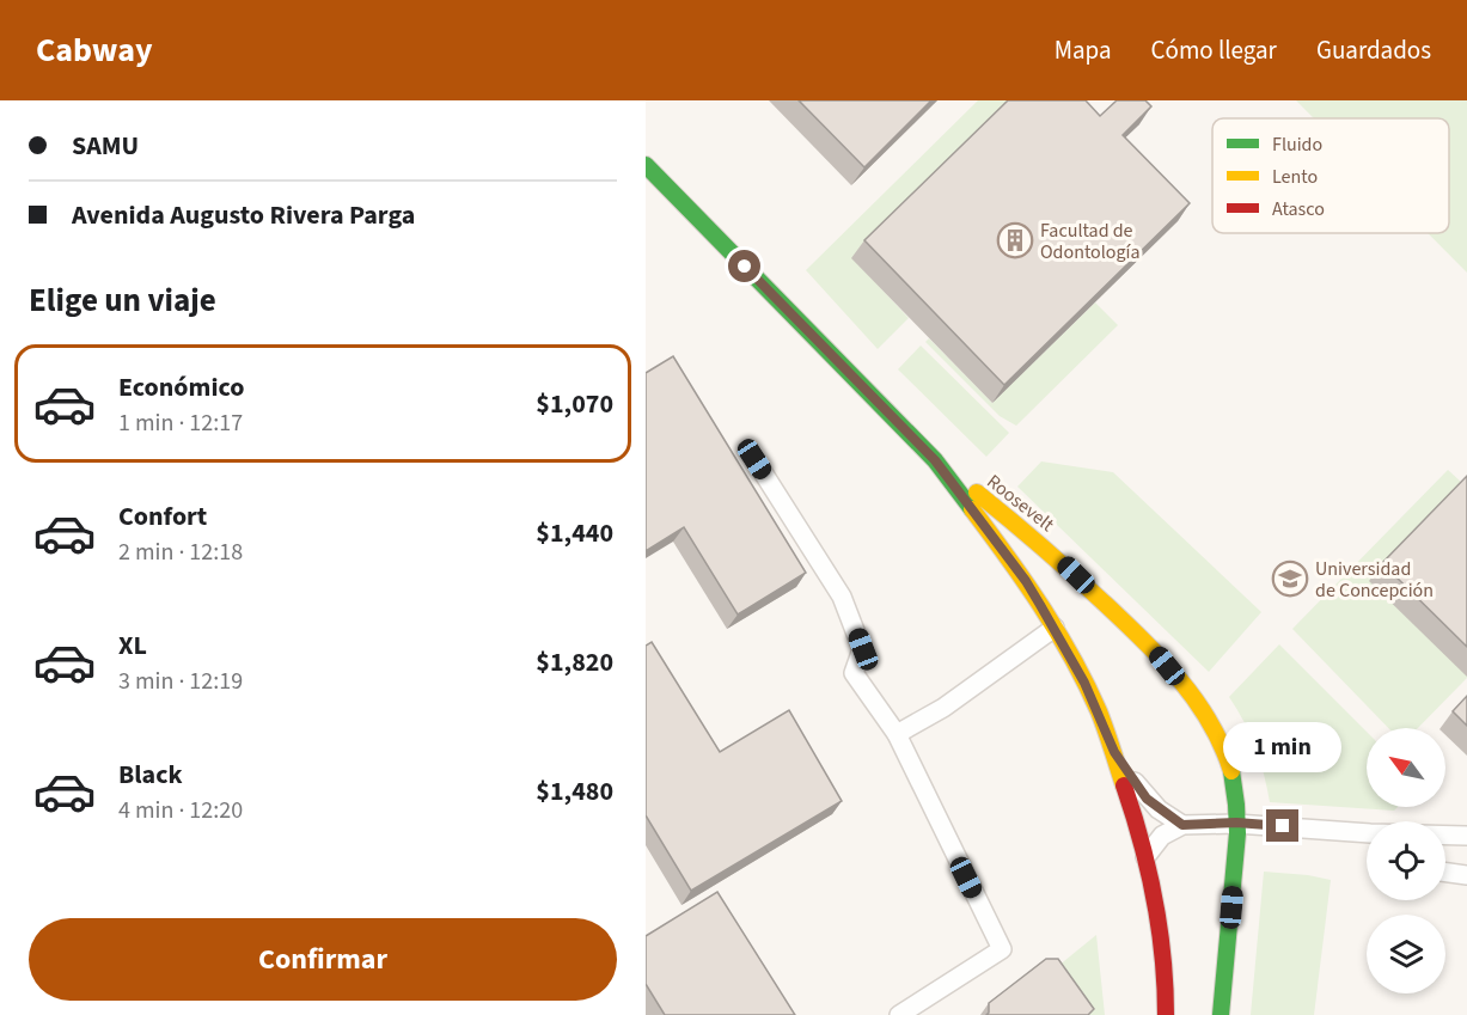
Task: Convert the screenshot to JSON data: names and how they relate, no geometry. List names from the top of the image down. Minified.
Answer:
{"streets":{"main road":["Roosevelt"]},"places":{"building":["Facultad de Odontología"],"school or university":["Universidad de Concepción"]},"legend":["Fluido","Lento","Atasco"],"north":"top left","page":{"header":"Cabway","nav":["Mapa","Cómo llegar","Guardados"],"banner":["SAMU","Avenida Augusto Rivera Parga"],"heading":"Elige un viaje","list":[{"name":"Económico","note":"1 min · 12:17","value":"$1,070"},{"name":"Confort","note":"2 min · 12:18","value":"$1,440"},{"name":"XL","note":"3 min · 12:19","value":"$1,820"},{"name":"Black","note":"4 min · 12:20","value":"$1,480"}],"bubble":"1 min","buttons":"Confirmar"}}
